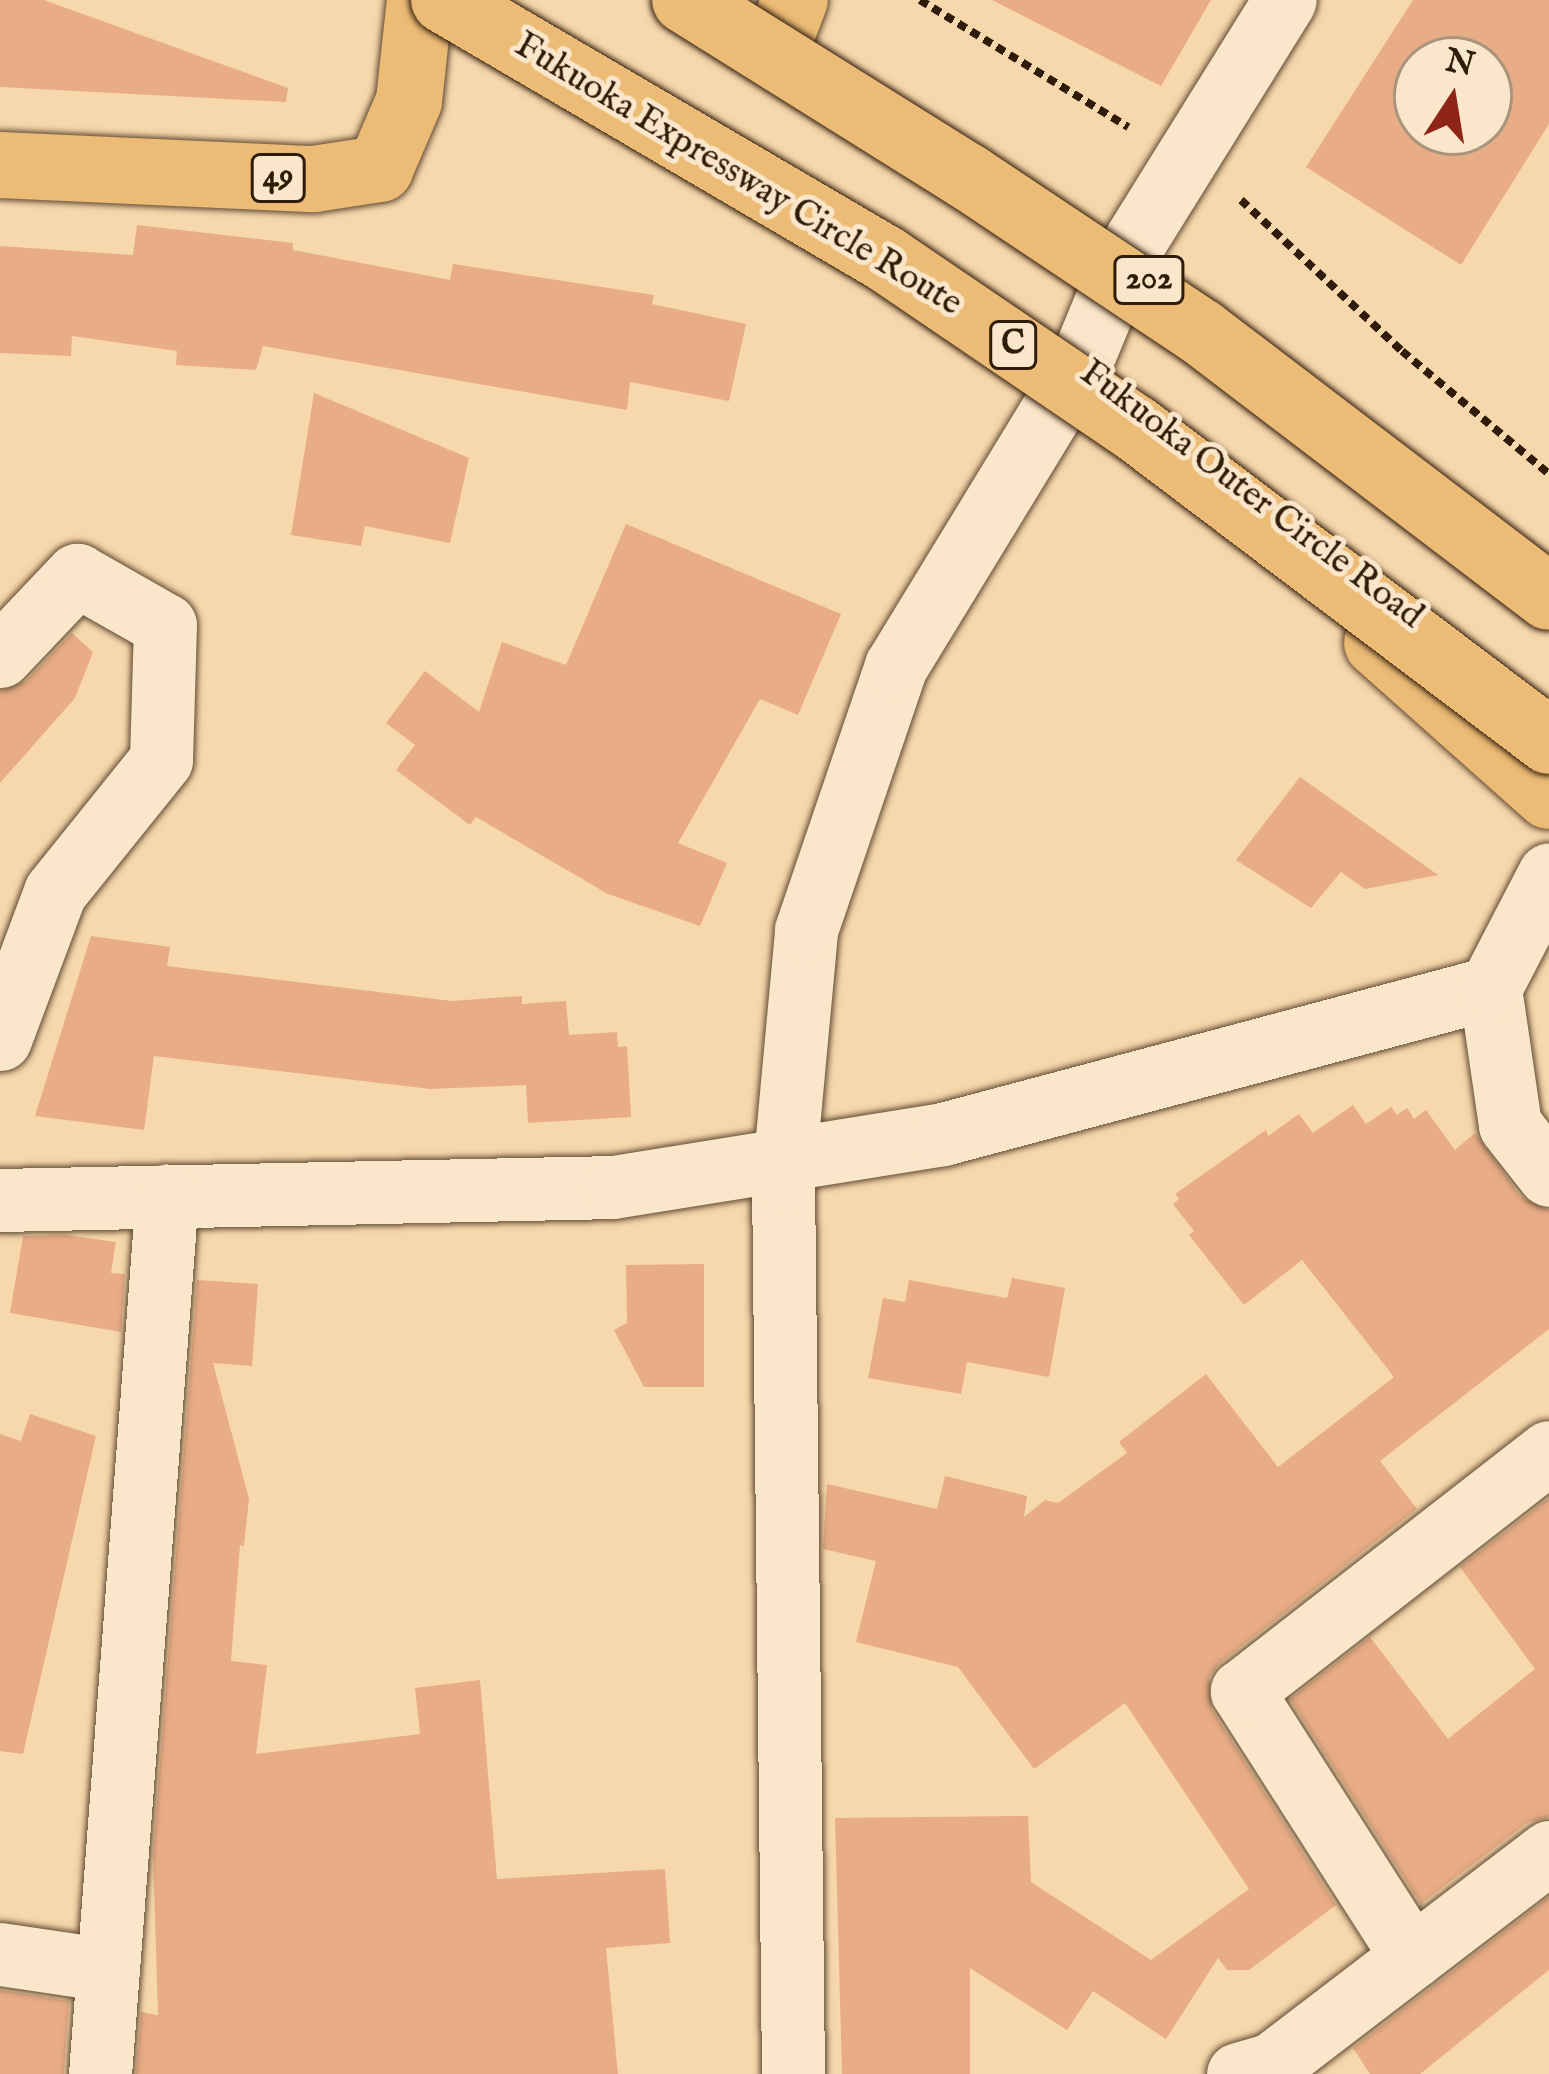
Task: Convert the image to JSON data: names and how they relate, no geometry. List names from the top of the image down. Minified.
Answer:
{"streets":{"main road":["Fukuoka Expressway Circle Route","49","202","C","Fukuoka Outer Circle Road"]},"crossings":[["Fukuoka Expressway Circle Route","Fukuoka Outer Circle Road"]],"north":"top"}
